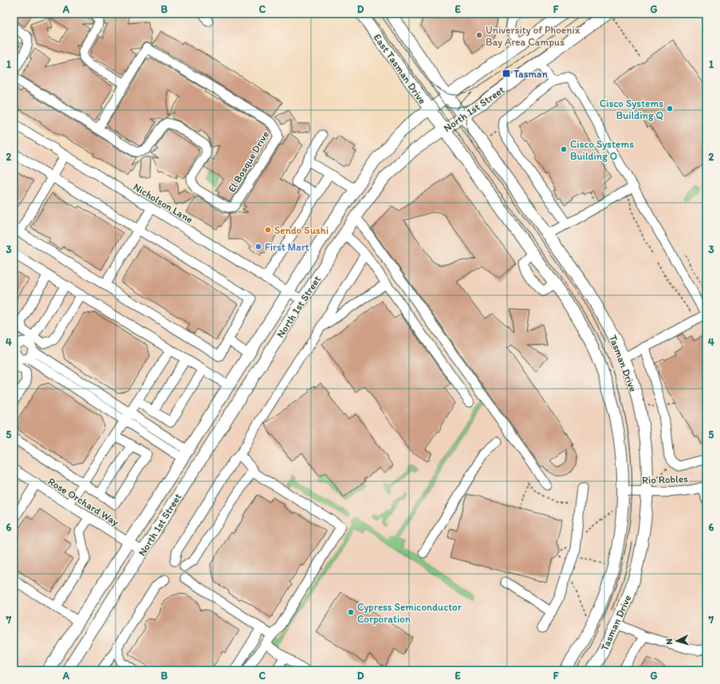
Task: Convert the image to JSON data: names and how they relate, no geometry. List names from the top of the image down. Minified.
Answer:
{"streets":{"main road":["East Tasman Drive","North 1st Street","Tasman Drive"],"street":["El Bosque Drive","Nicholson Lane","Rio Robles","Rose Orchard Way"]},"crossings":[["East Tasman Drive","North 1st Street"],["East Tasman Drive","Tasman Drive"],["North 1st Street","Nicholson Lane"],["North 1st Street","Tasman Drive"],["North 1st Street","Rose Orchard Way"],["Tasman Drive","Rio Robles"]],"places":{"other":["University of Phoenix Bay Area Campus","Cisco Systems Building Q","Cisco Systems Building O","Sendo Sushi","First Mart","Cypress Semiconductor Corporation"],"transit":["Tasman"]},"north":"left","grid":{"columns":["A","B","C","D","E","F","G"],"rows":["1","2","3","4","5","6","7"]}}
